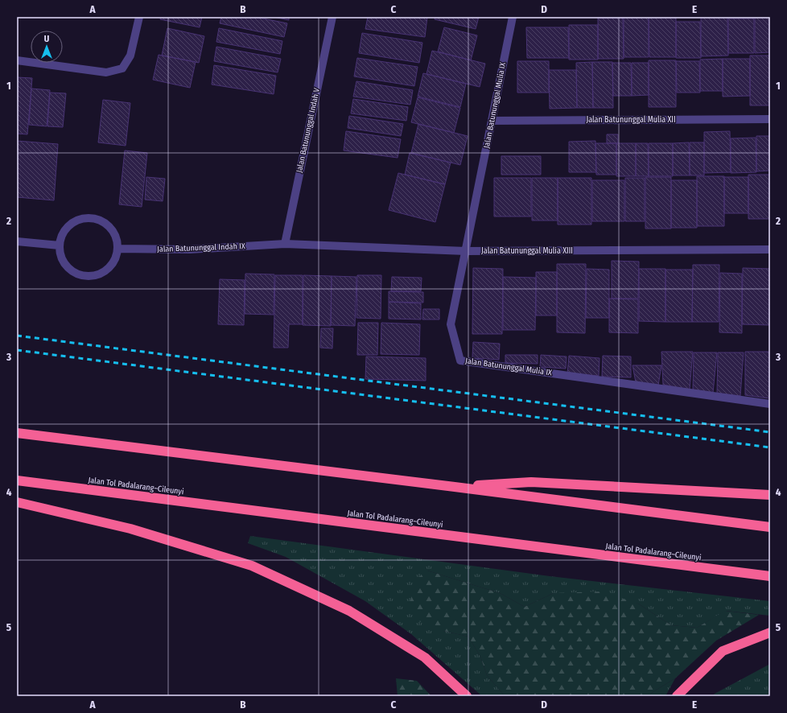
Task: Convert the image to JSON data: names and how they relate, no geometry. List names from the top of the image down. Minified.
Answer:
{"streets":{"highway":["Jalan Tol Padalarang–Cileunyi"],"street":["Jalan Batununggal Mulia IX","Jalan Batununggal Mulia XII","Jalan Batununggal Indah V","Jalan Batununggal Indah IX","Jalan Batununggal Mulia XIII"]},"crossings":[["Jalan Batununggal Mulia IX","Jalan Batununggal Mulia XII"],["Jalan Batununggal Mulia IX","Jalan Batununggal Mulia XIII"],["Jalan Batununggal Indah V","Jalan Batununggal Indah IX"],["Jalan Batununggal Indah V","Jalan Batununggal Mulia XIII"],["Jalan Batununggal Indah IX","Jalan Batununggal Mulia XIII"]],"north":"top","grid":{"columns":["A","B","C","D","E"],"rows":["1","2","3","4","5"]}}
